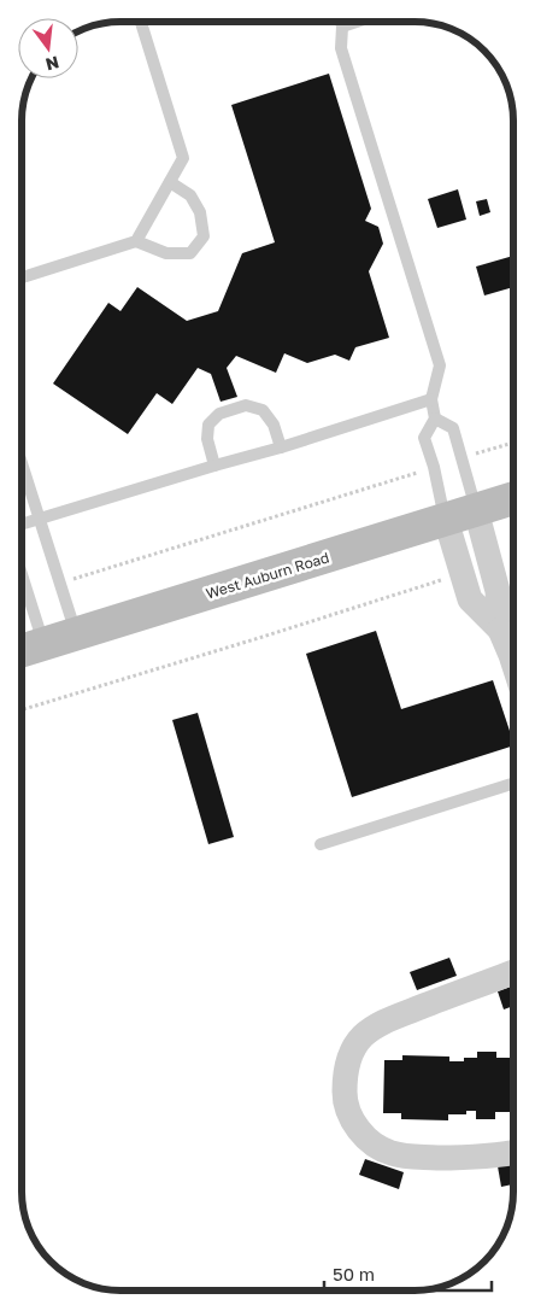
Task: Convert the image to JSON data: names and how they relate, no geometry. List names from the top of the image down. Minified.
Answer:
{"streets":{"main road":["West Auburn Road"]},"scale_bar":"50 m","north":"bottom"}
